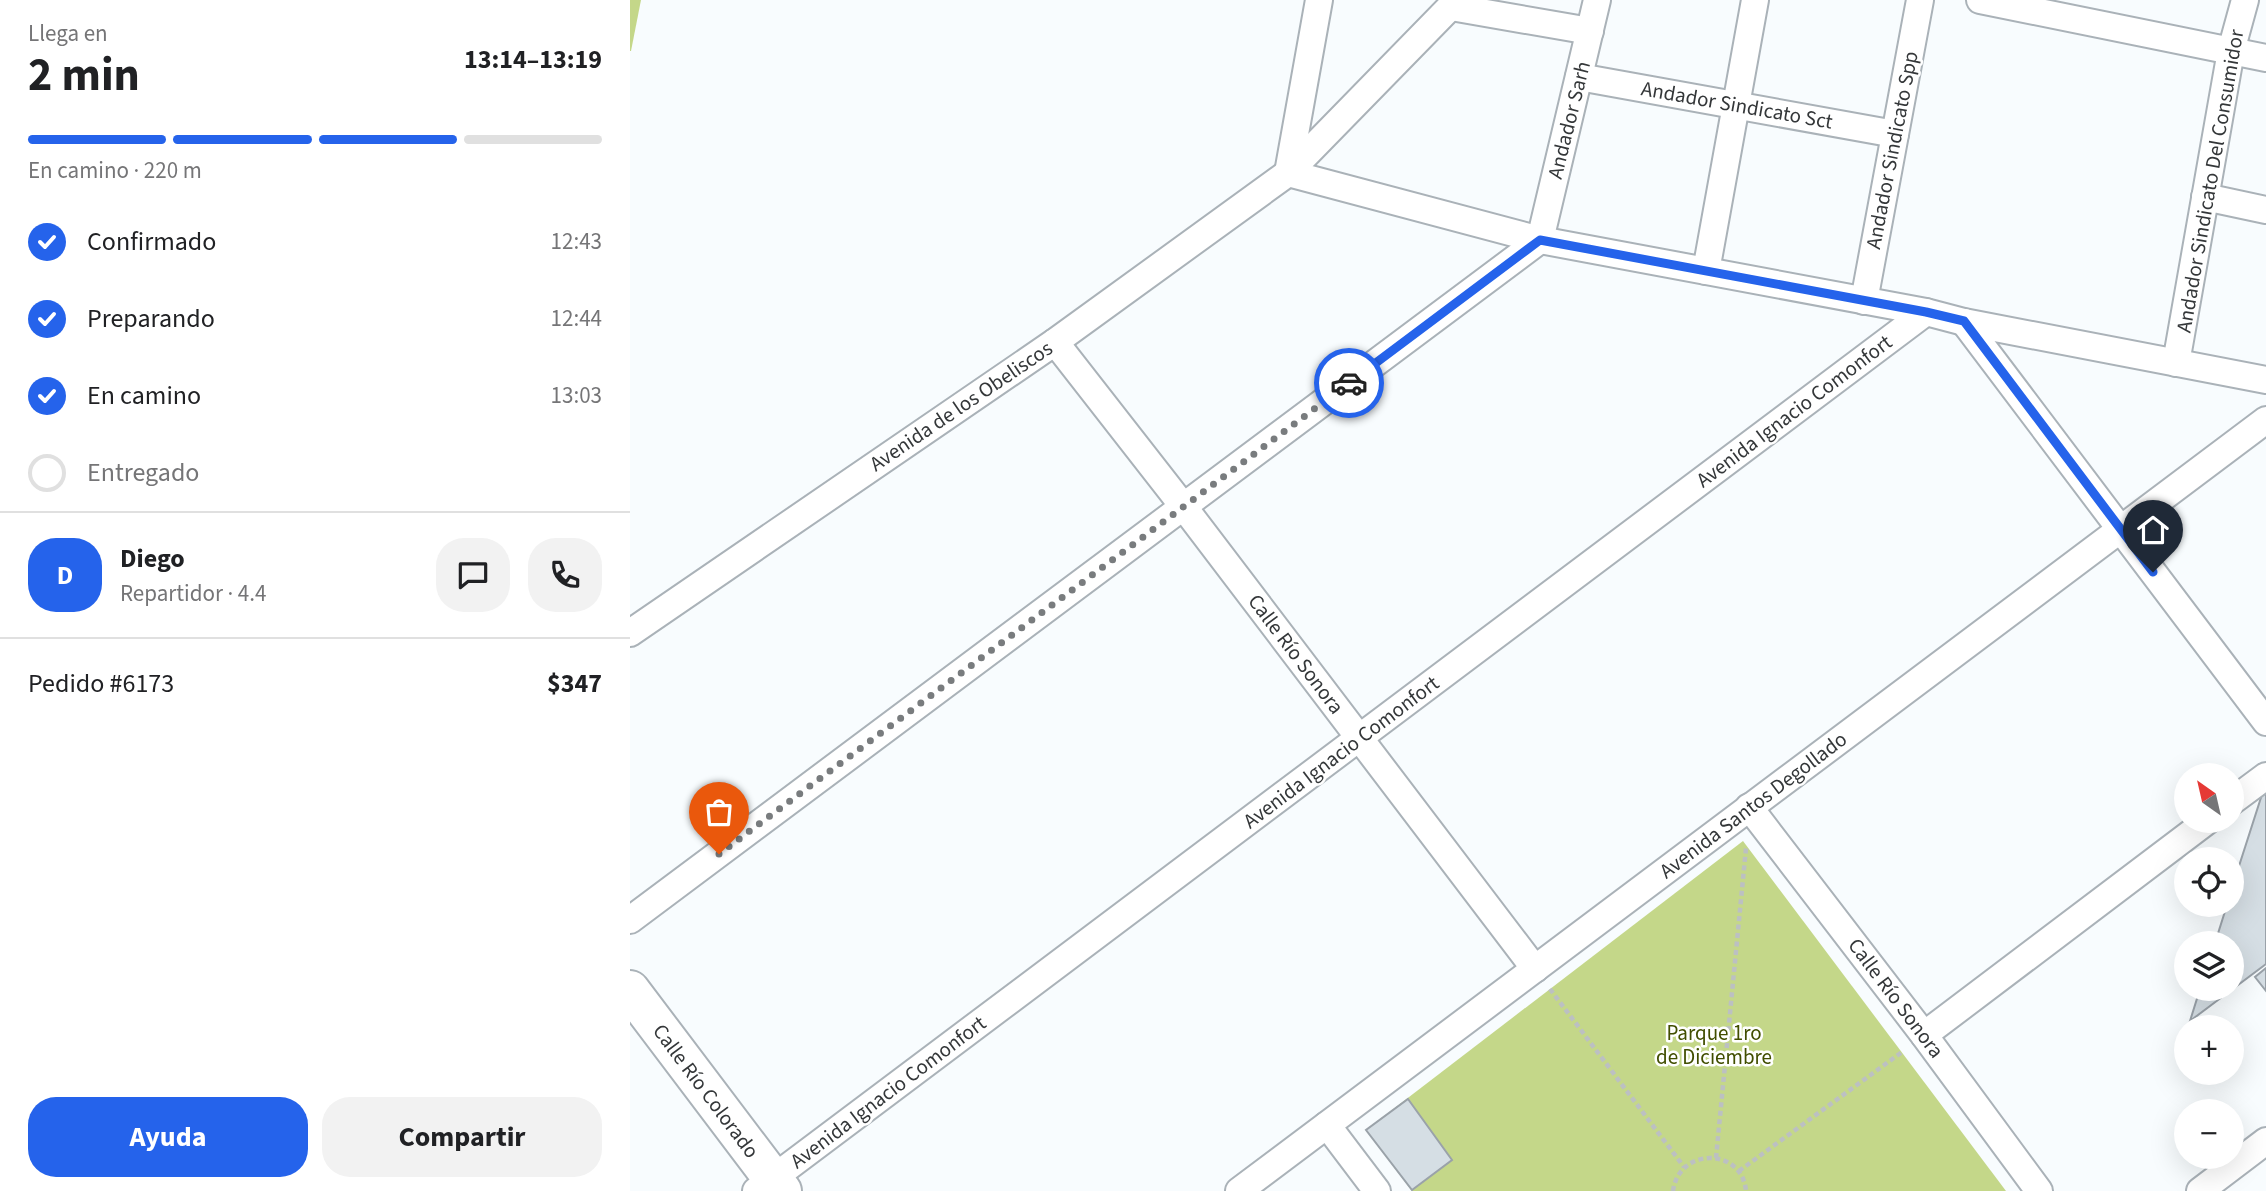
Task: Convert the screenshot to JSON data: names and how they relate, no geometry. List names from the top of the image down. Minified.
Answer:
{"streets":{"street":["Andador Sindicato Sct","Andador Sarh","Andador Sindicato Spp","Andador Sindicato Del Consumidor","Avenida de los Obeliscos","Avenida Ignacio Comonfort","Calle Río Sonora","Avenida Santos Degollado","Calle Río Colorado"]},"crossings":[["Andador Sindicato Sct","Andador Sarh"],["Andador Sindicato Sct","Andador Sindicato Spp"],["Avenida de los Obeliscos","Calle Río Sonora"],["Avenida Ignacio Comonfort","Calle Río Sonora"],["Avenida Ignacio Comonfort","Calle Río Colorado"],["Calle Río Sonora","Avenida Santos Degollado"]],"parks":["Parque 1ro de Diciembre"],"north":"top left","page":{"heading":["2 min","Llega en","13:14–13:19"],"panel":["Diego","Repartidor · 4.4","Pedido #6173","$347"],"bar":"En camino · 220 m","list":[["Confirmado","12:43"],["Preparando","12:44"],["En camino","13:03"],"Entregado"],"round":"D","map_buttons":["+","−"],"buttons":["Ayuda","Compartir"]}}
